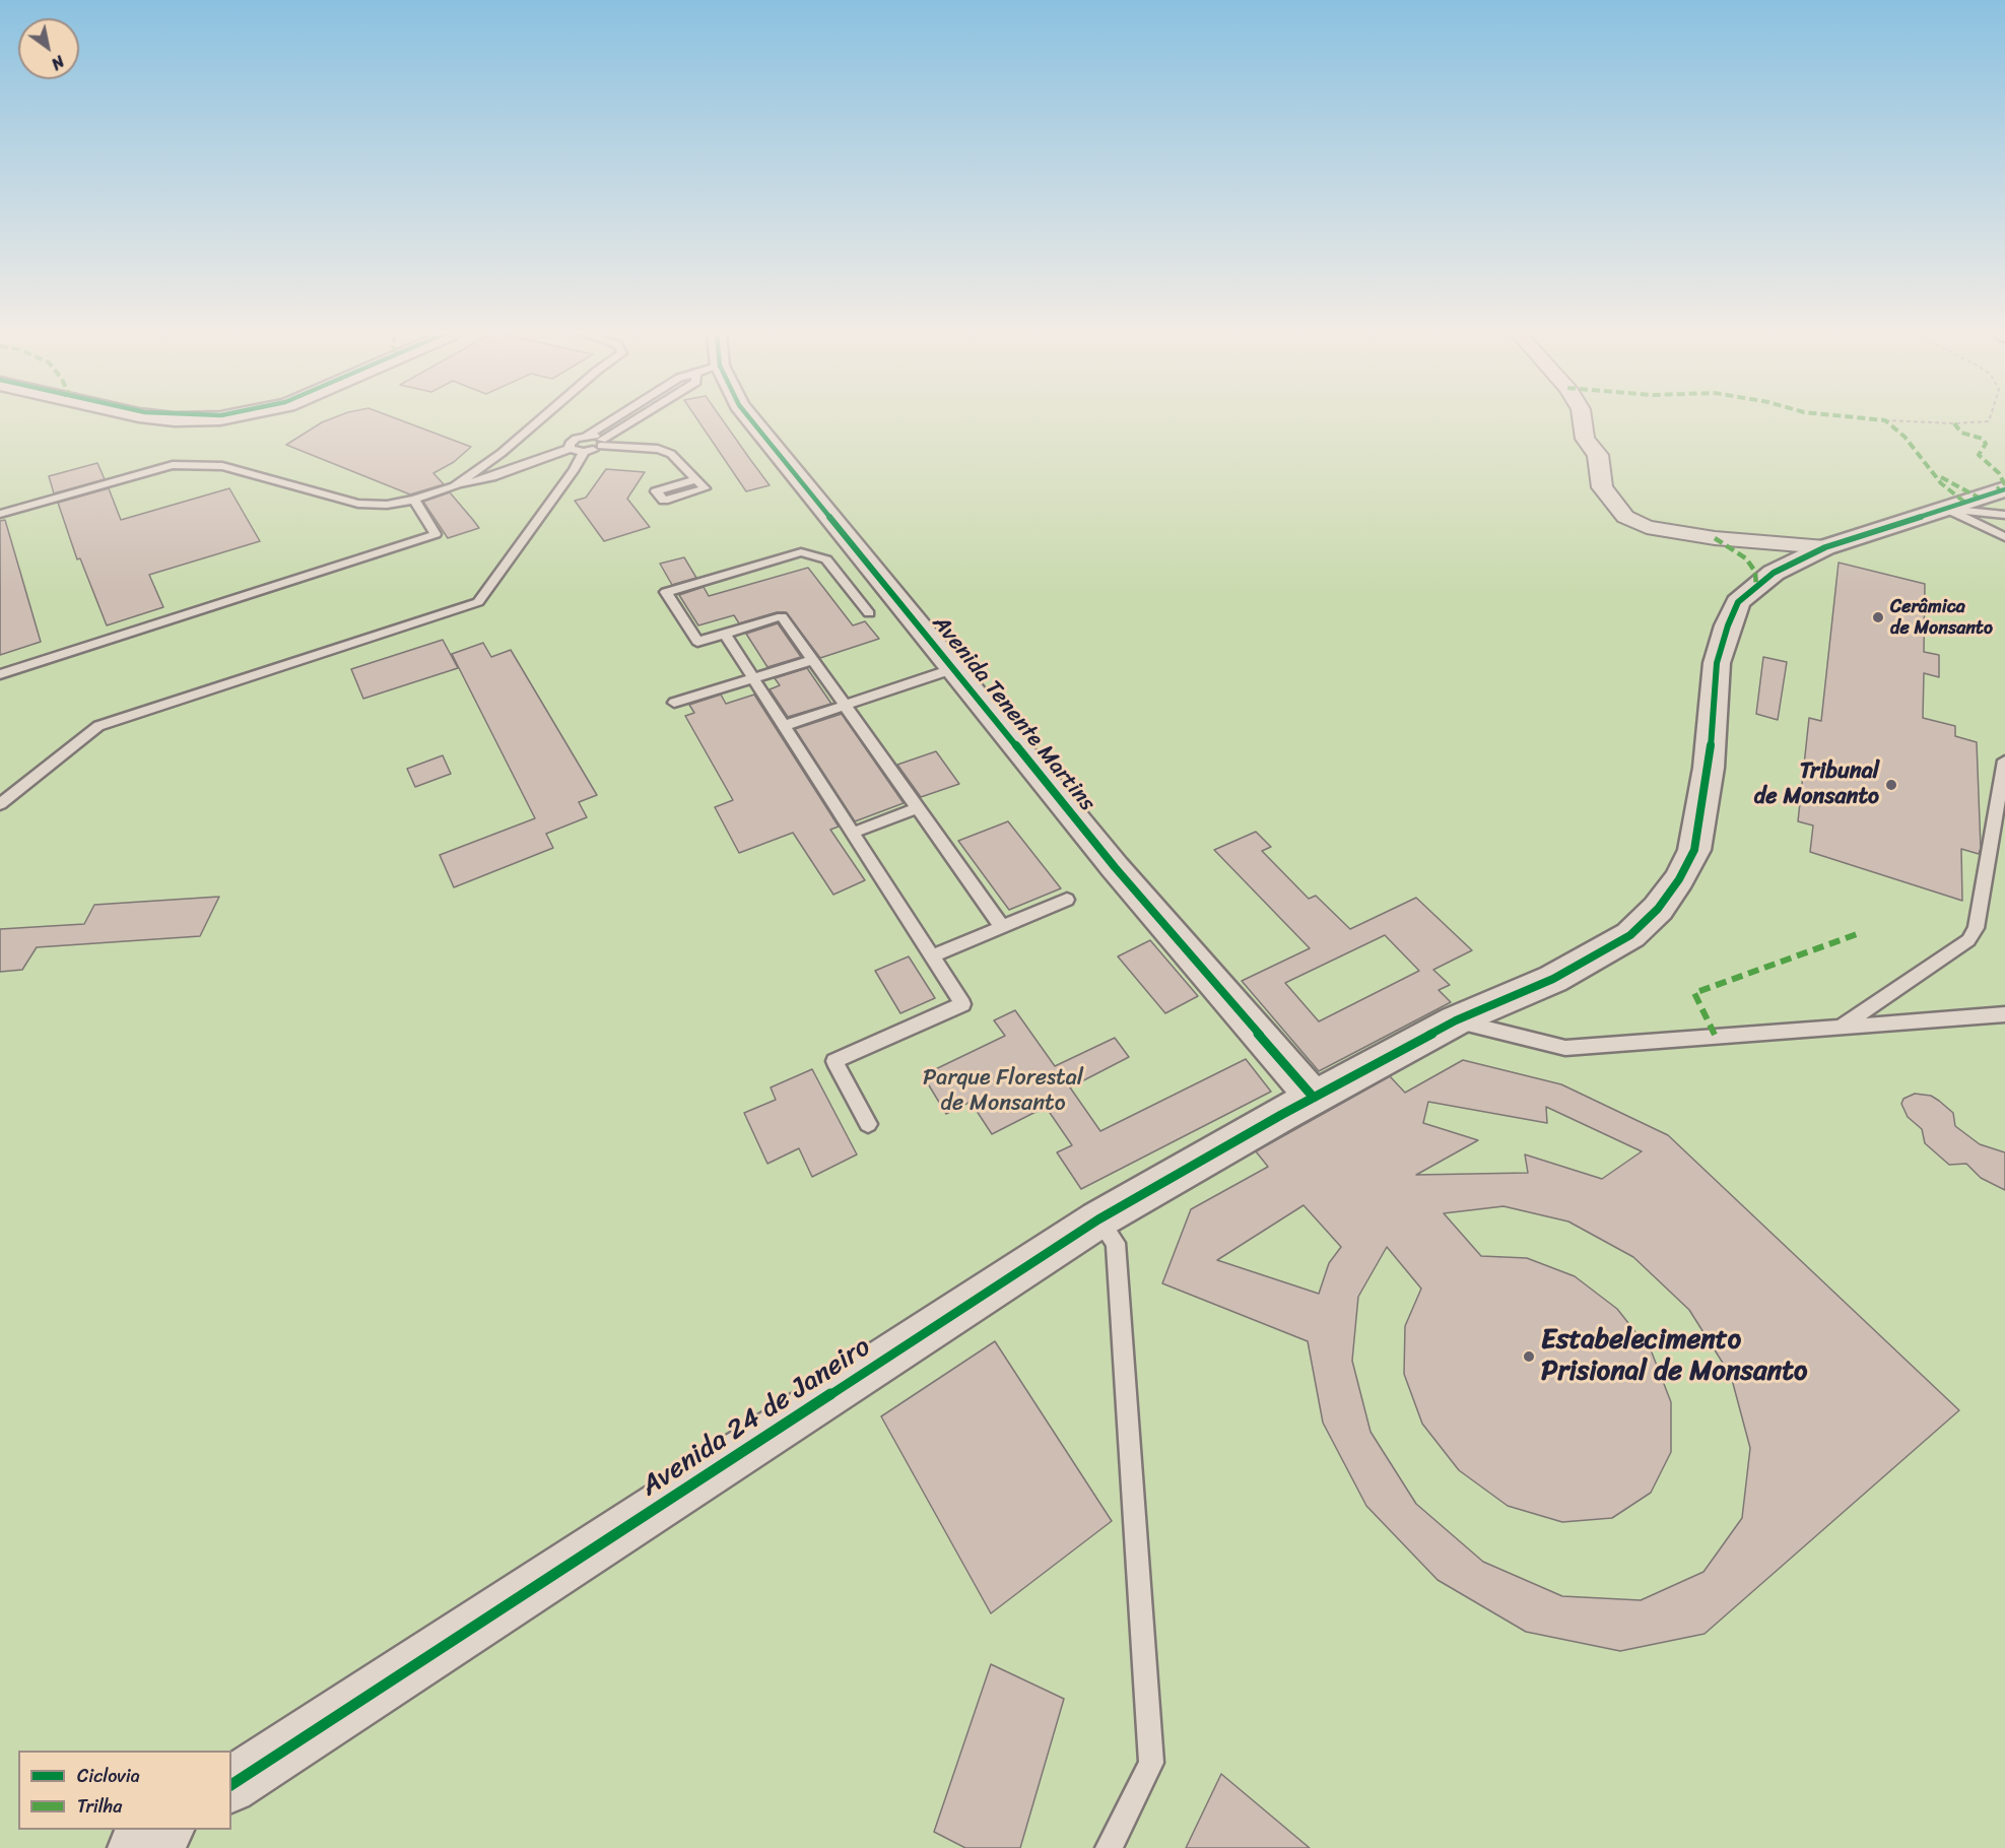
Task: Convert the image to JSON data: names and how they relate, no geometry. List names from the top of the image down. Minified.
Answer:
{"streets":{"street":["Avenida Tenente Martins","Avenida 24 de Janeiro"]},"crossings":[["Avenida Tenente Martins","Avenida 24 de Janeiro"]],"parks":["Parque Florestal de Monsanto"],"places":["Cerâmica de Monsanto","Tribunal de Monsanto","Estabelecimento Prisional de Monsanto"],"legend":["Ciclovia","Trilha"],"north":"bottom right"}
